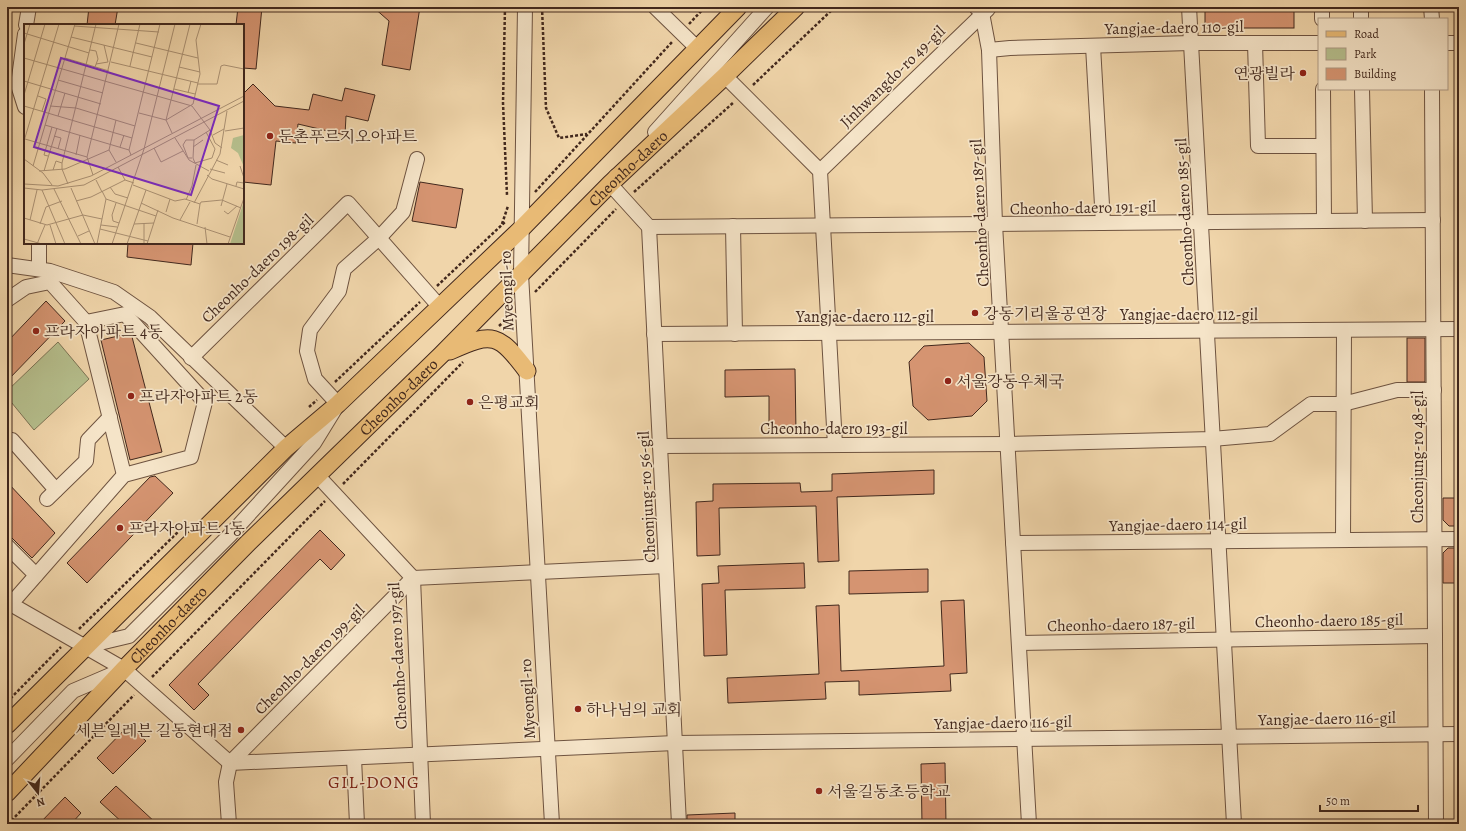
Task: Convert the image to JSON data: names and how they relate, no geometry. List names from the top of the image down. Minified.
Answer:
{"streets":{"main road":["Cheonho-daero"],"street":["Yangjae-daero 110-gil","Jinhwangdo-ro 49-gil","Cheonho-daero 191-gil","Cheonho-daero 185-gil","Cheonho-daero 187-gil","Cheonho-daero 198-gil","Myeongil-ro","Yangjae-daero 112-gil","Cheonho-daero 193-gil","Cheonjung-ro 48-gil","Cheonjung-ro 56-gil","Yangjae-daero 114-gil","Cheonho-daero 197-gil","Cheonho-daero 199-gil","Yangjae-daero 116-gil"]},"crossings":[["Yangjae-daero 110-gil","Cheonho-daero 191-gil"],["Yangjae-daero 110-gil","Cheonho-daero 185-gil"],["Yangjae-daero 110-gil","Cheonho-daero 187-gil"],["Jinhwangdo-ro 49-gil","Cheonho-daero 187-gil"],["Cheonho-daero","Myeongil-ro"],["Cheonho-daero","Cheonho-daero 197-gil"],["Cheonho-daero 191-gil","Cheonho-daero 185-gil"],["Cheonho-daero 191-gil","Cheonho-daero 187-gil"],["Cheonho-daero 191-gil","Cheonjung-ro 48-gil"],["Cheonho-daero 191-gil","Cheonjung-ro 56-gil"],["Cheonho-daero 185-gil","Cheonho-daero 187-gil"],["Cheonho-daero 185-gil","Yangjae-daero 112-gil"],["Cheonho-daero 185-gil","Cheonjung-ro 48-gil"],["Cheonho-daero 185-gil","Yangjae-daero 114-gil"],["Cheonho-daero 185-gil","Yangjae-daero 116-gil"],["Cheonho-daero 187-gil","Yangjae-daero 112-gil"],["Cheonho-daero 187-gil","Cheonho-daero 193-gil"],["Cheonho-daero 187-gil","Yangjae-daero 114-gil"],["Cheonho-daero 187-gil","Yangjae-daero 116-gil"],["Myeongil-ro","Yangjae-daero 116-gil"],["Yangjae-daero 112-gil","Cheonjung-ro 48-gil"],["Yangjae-daero 112-gil","Cheonjung-ro 56-gil"],["Cheonho-daero 193-gil","Cheonjung-ro 56-gil"],["Cheonjung-ro 48-gil","Yangjae-daero 114-gil"],["Cheonjung-ro 48-gil","Yangjae-daero 116-gil"],["Cheonjung-ro 56-gil","Yangjae-daero 116-gil"],["Cheonho-daero 197-gil","Cheonho-daero 199-gil"],["Cheonho-daero 197-gil","Yangjae-daero 116-gil"],["Cheonho-daero 199-gil","Yangjae-daero 116-gil"]],"districts":["GIL-DONG"],"places":["연광빌라","둔촌푸르지오아파트","강동기리울공연장","프라자아파트 4동","서울강동우체국","프라자아파트 2동","은평교회","프라자아파트 1동","하나님의 교회","세븐일레븐 길동현대점","서울길동초등학교"],"legend":["Road","Park","Building"],"scale_bar":"50 m","north":"bottom"}
